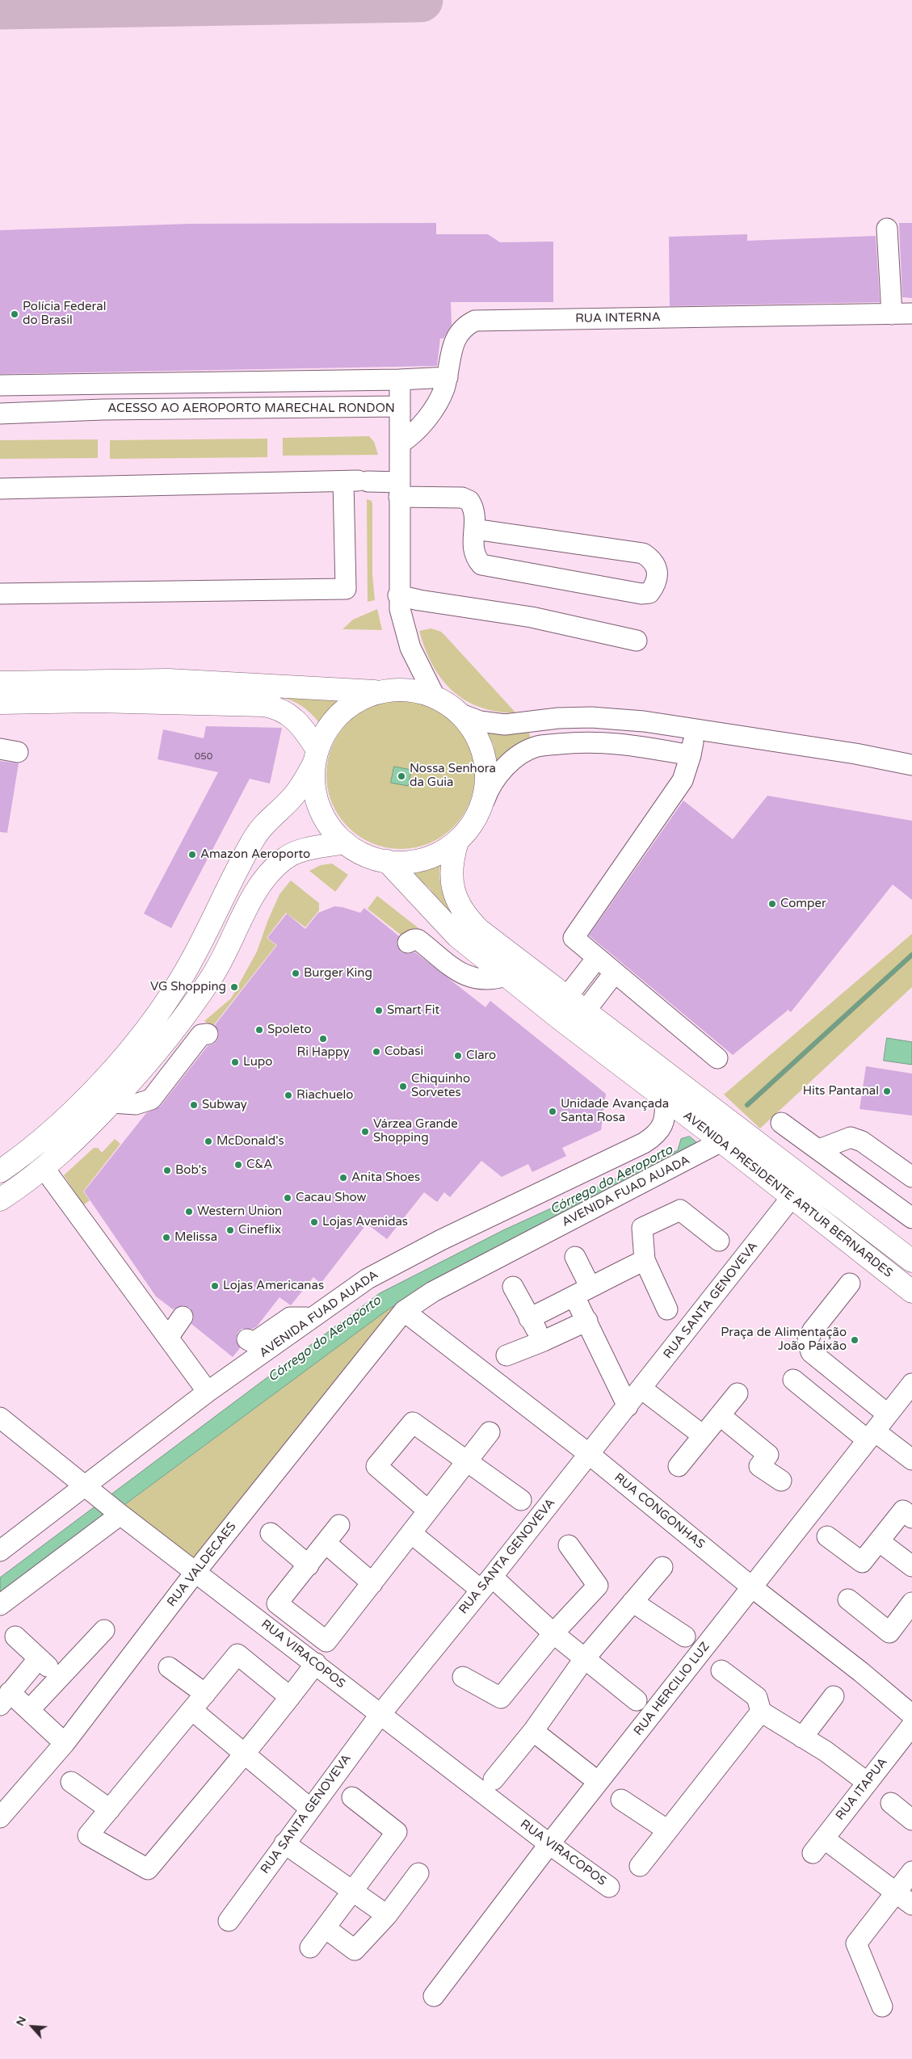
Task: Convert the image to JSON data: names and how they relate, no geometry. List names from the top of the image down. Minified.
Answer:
{"streets":{"main road":["AVENIDA PRESIDENTE ARTUR BERNARDES"],"street":["RUA INTERNA","ACESSO AO AEROPORTO MARECHAL RONDON","AVENIDA FUAD AUADA","RUA SANTA GENOVEVA","RUA CONGONHAS","RUA VALDECAES","RUA VIRACOPOS","RUA HERCILIO LUZ","RUA ITAPUA"]},"crossings":[["RUA INTERNA","ACESSO AO AEROPORTO MARECHAL RONDON"],["AVENIDA FUAD AUADA","AVENIDA PRESIDENTE ARTUR BERNARDES"],["AVENIDA FUAD AUADA","RUA CONGONHAS"],["AVENIDA FUAD AUADA","RUA VALDECAES"],["AVENIDA FUAD AUADA","RUA VIRACOPOS"],["AVENIDA PRESIDENTE ARTUR BERNARDES","RUA SANTA GENOVEVA"],["RUA SANTA GENOVEVA","RUA CONGONHAS"],["RUA SANTA GENOVEVA","RUA VIRACOPOS"],["RUA CONGONHAS","RUA VALDECAES"],["RUA CONGONHAS","RUA HERCILIO LUZ"],["RUA VALDECAES","RUA VIRACOPOS"],["RUA VIRACOPOS","RUA HERCILIO LUZ"]],"water":["Córrego do Aeroporto"],"places":["Polícia Federal do Brasil","Nossa Senhora da Guia","Amazon Aeroporto","Comper","Burger King","VG Shopping","Smart Fit","Spoleto","Ri Happy","Cobasi","Claro","Lupo","Chiquinho Sorvetes","Hits Pantanal","Riachuelo","Subway","Unidade Avançada Santa Rosa","Várzea Grande Shopping","McDonald's","C&A","Bob's","Anita Shoes","Cacau Show","Western Union","Lojas Avenidas","Cineflix","Melissa","Lojas Americanas","Praça de Alimentação João Paixão"],"house_numbers":["050"],"north":"top left"}
